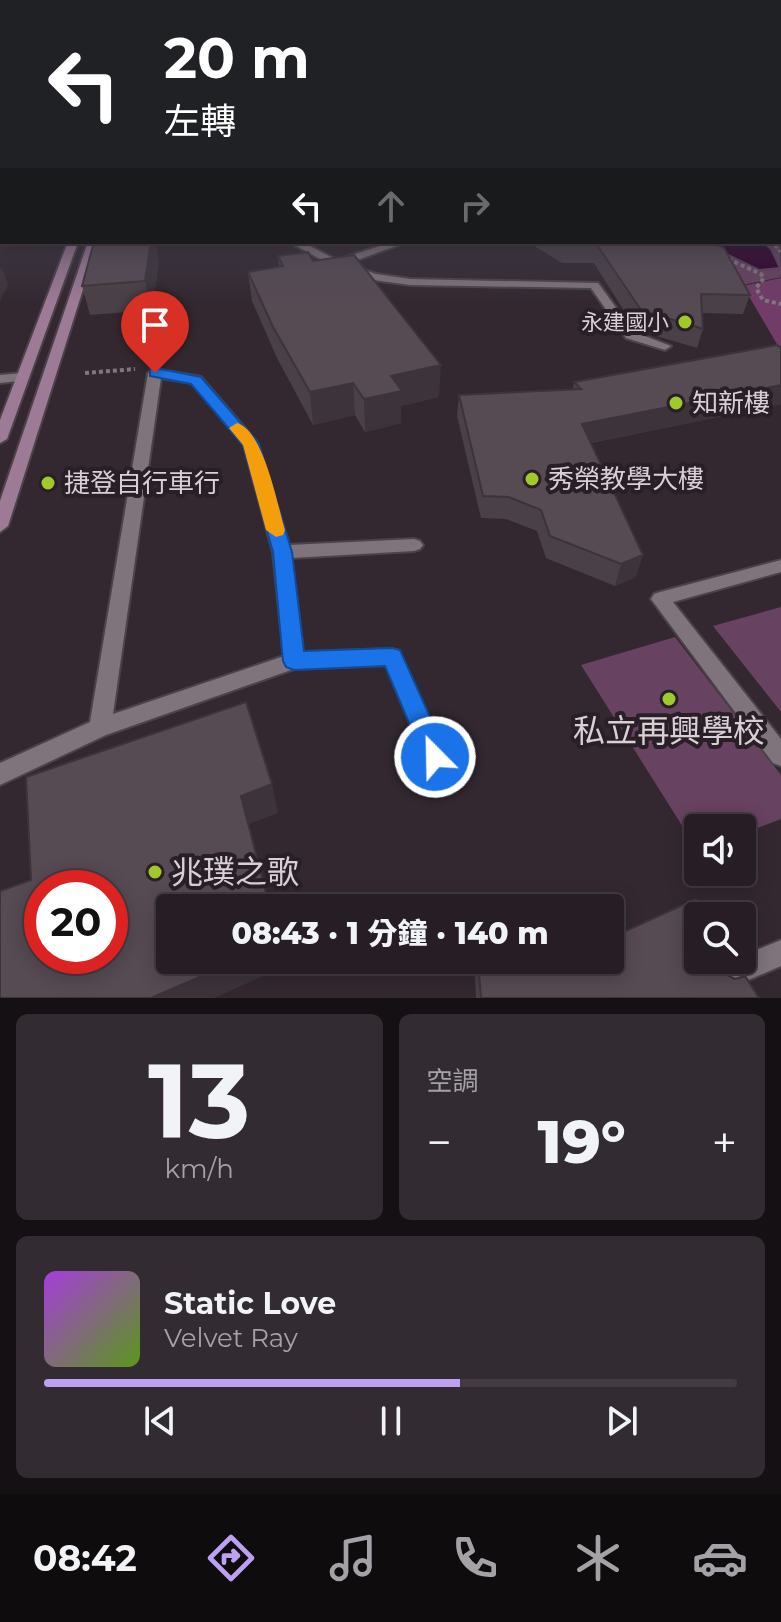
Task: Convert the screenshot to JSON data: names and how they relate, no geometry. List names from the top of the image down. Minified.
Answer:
{"places":["永建國小","知新樓","秀榮教學大樓","捷登自行車行","私立再興學校","兆璞之歌"],"page":{"turn":["20 m","左轉"],"limit":"20","trip":"08:43 · 1 分鐘 · 140 m","tile":[["13","km/h"],"空調"],"heat":["−","19°","+"],"song":["Static Love","Velvet Ray"],"tabs":"08:42"}}
